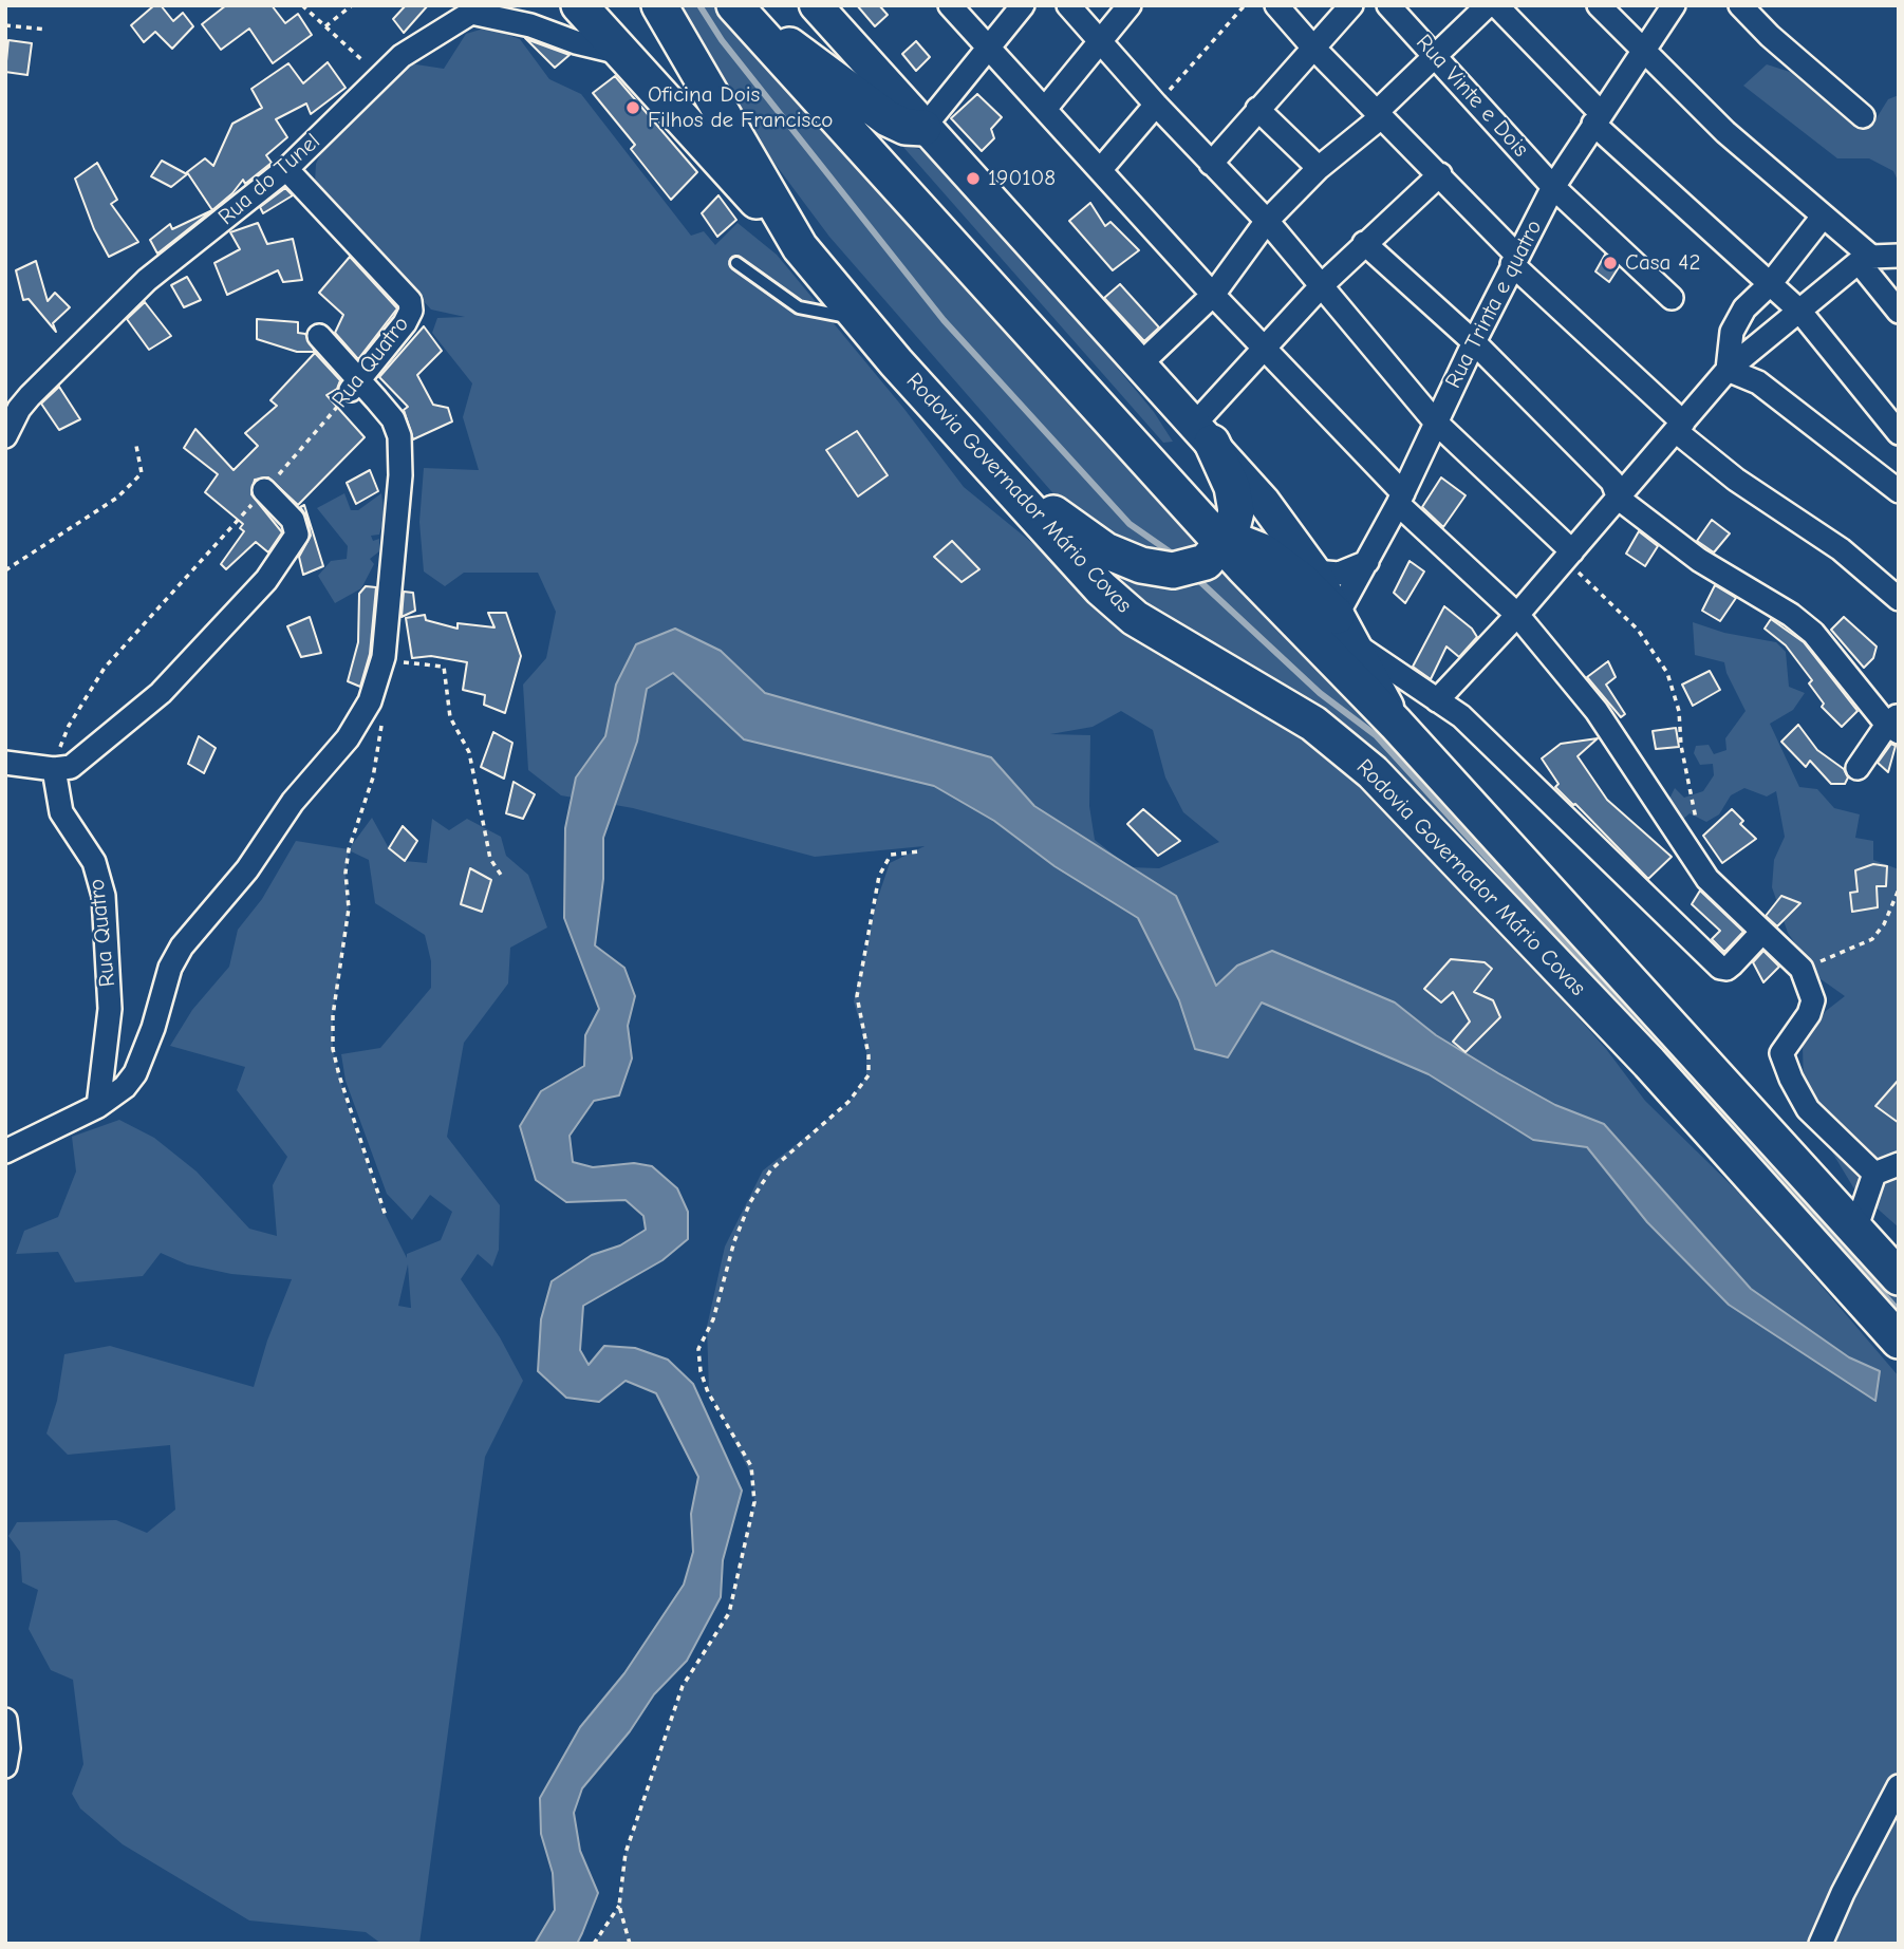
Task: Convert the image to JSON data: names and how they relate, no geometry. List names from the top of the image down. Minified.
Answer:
{"streets":{"highway":["Rodovia Governador Mário Covas"],"street":["Rua Vinte e Dois","Rua do Tunel","Rua Trinta e quatro","Rua Quatro"]},"crossings":[["Rua Vinte e Dois","Rua Trinta e quatro"],["Rua do Tunel","Rua Quatro"]],"places":["Oficina Dois Filhos de Francisco","190108","Casa 42"]}
